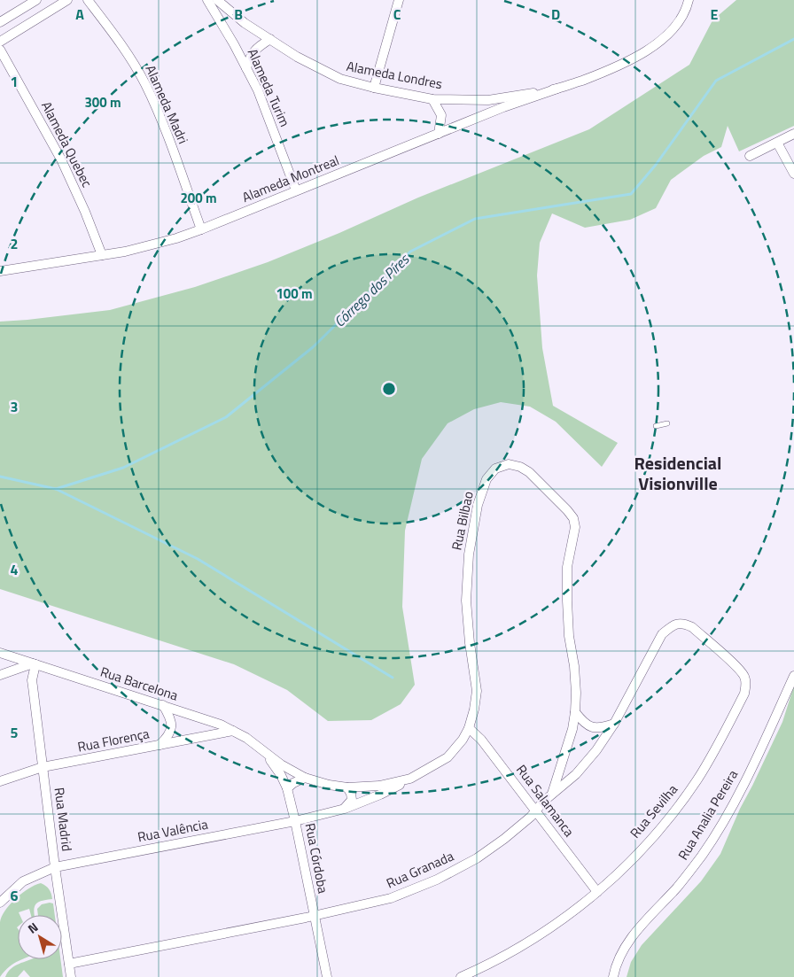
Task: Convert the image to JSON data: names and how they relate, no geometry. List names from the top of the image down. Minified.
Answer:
{"streets":{"street":["Alameda Londres","Alameda Turim","Alameda Madri","Alameda Quebec","Alameda Montreal","Rua Bilbao","Rua Barcelona","Rua Florença","Rua Salamanca","Rua Sevilha","Rua Analia Pereira","Rua Madrid","Rua Valência","Rua Córdoba","Rua Granada"]},"crossings":[["Alameda Londres","Alameda Montreal"],["Alameda Turim","Alameda Montreal"],["Alameda Madri","Alameda Montreal"],["Alameda Quebec","Alameda Montreal"],["Rua Bilbao","Rua Barcelona"],["Rua Bilbao","Rua Salamanca"],["Rua Bilbao","Rua Valência"],["Rua Bilbao","Rua Córdoba"],["Rua Bilbao","Rua Granada"],["Rua Barcelona","Rua Florença"],["Rua Barcelona","Rua Madrid"],["Rua Barcelona","Rua Córdoba"],["Rua Florença","Rua Madrid"],["Rua Salamanca","Rua Sevilha"],["Rua Salamanca","Rua Granada"],["Rua Sevilha","Rua Granada"],["Rua Madrid","Rua Valência"],["Rua Madrid","Rua Granada"],["Rua Valência","Rua Córdoba"],["Rua Córdoba","Rua Granada"]],"districts":["Residencial Visionville"],"water":["Córrego dos Píres"],"north":"top left","grid":{"columns":["A","B","C","D","E"],"rows":["1","2","3","4","5","6"]},"rings":["300 m","200 m","100 m"]}
